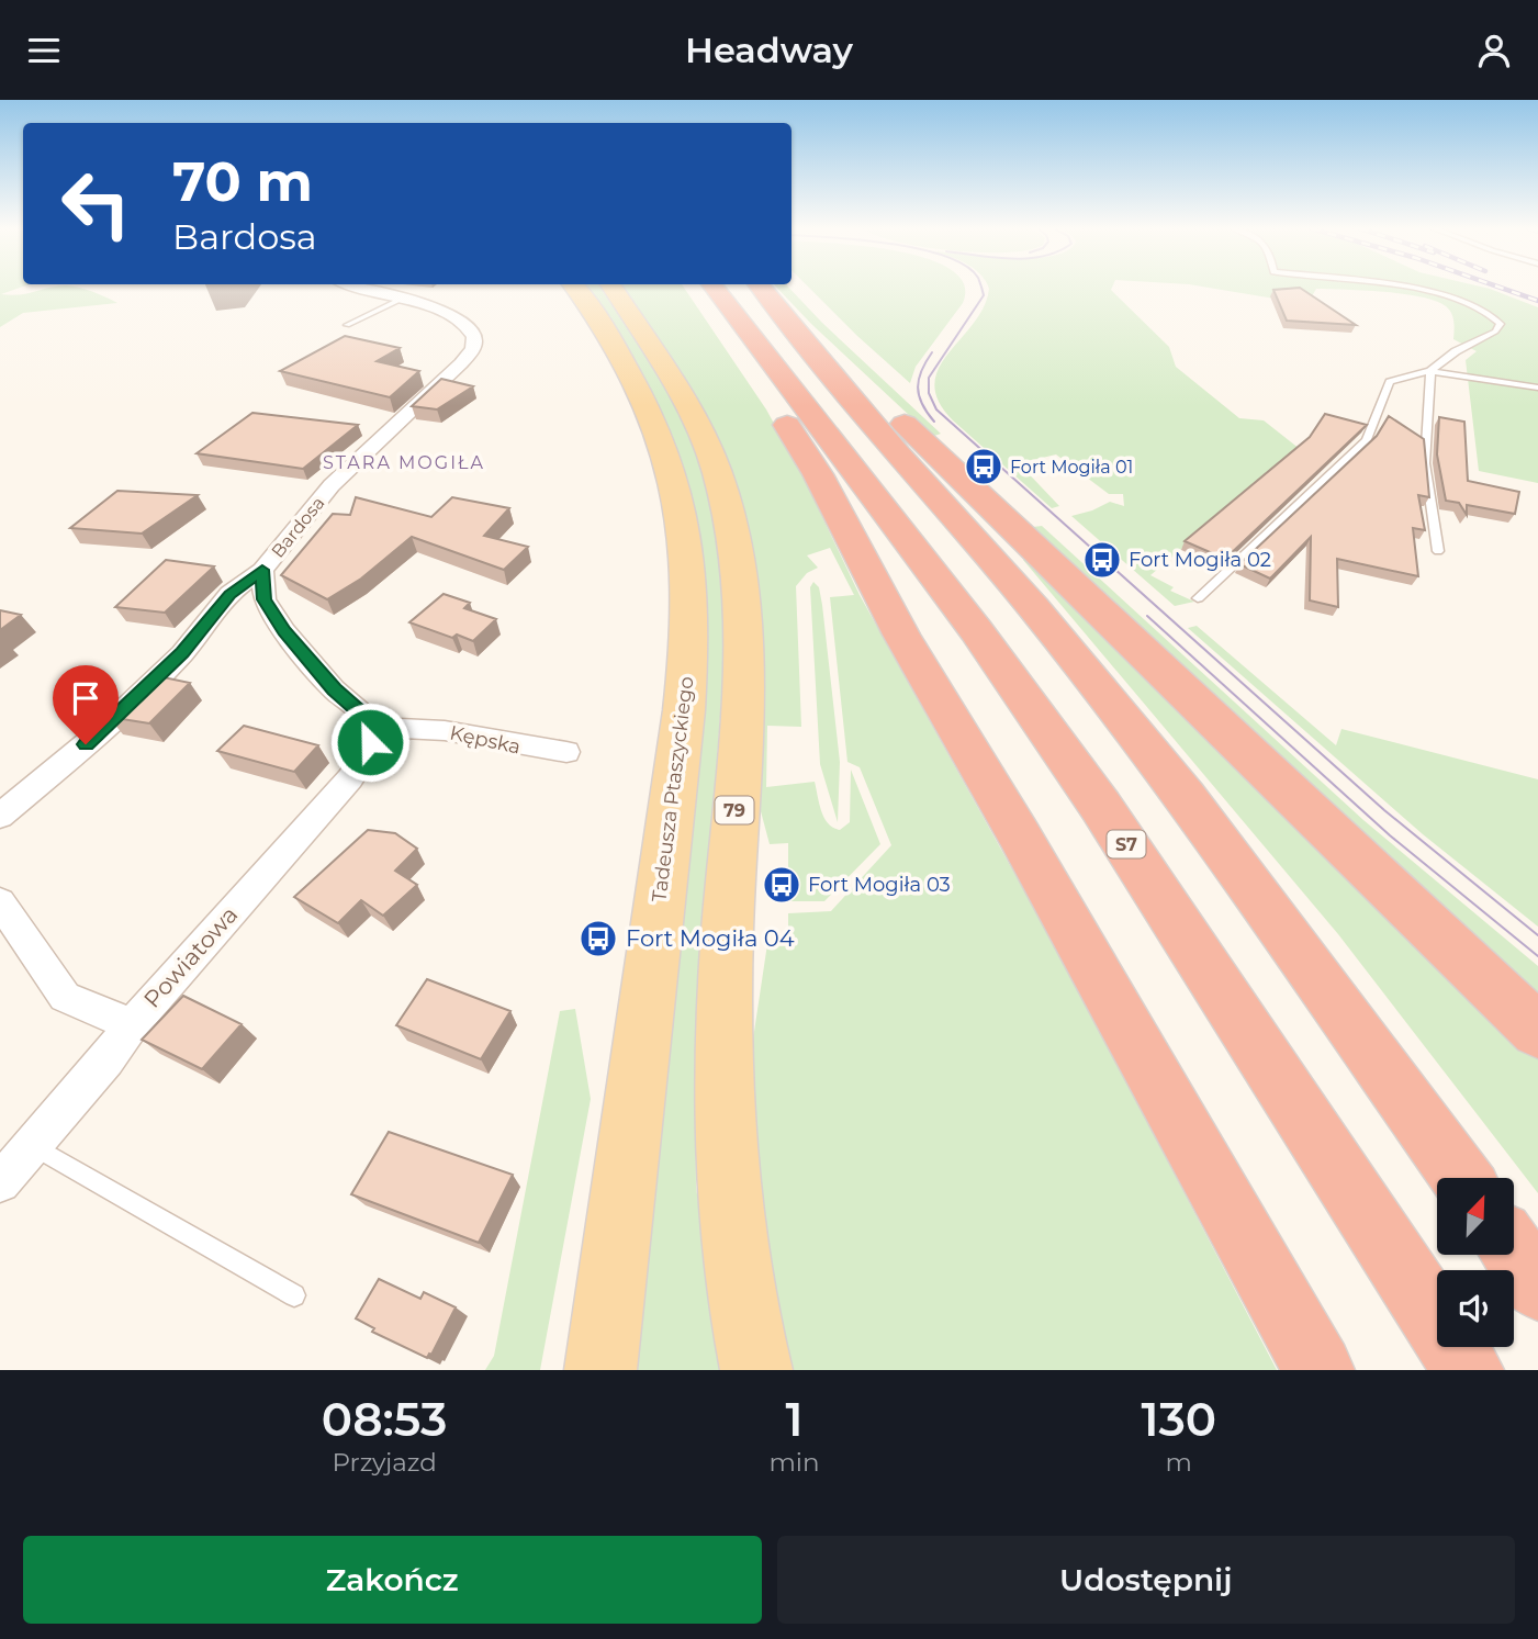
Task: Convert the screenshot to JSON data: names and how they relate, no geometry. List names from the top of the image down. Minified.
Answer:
{"streets":{"highway":["S7"],"main road":["Tadeusza Ptaszyckiego","79"],"street":["Bardosa","Kępska","Powiatowa"]},"crossings":[["Kępska","Powiatowa"]],"districts":["STARA MOGIŁA"],"places":{"bus stop":["Fort Mogiła 01","Fort Mogiła 02","Fort Mogiła 03","Fort Mogiła 04"]},"north":"top right","page":{"header":"Headway","turn":["70 m","Bardosa"],"eta":["08:53","Przyjazd","1","min","130","m"],"buttons":["Zakończ","Udostępnij"]}}
